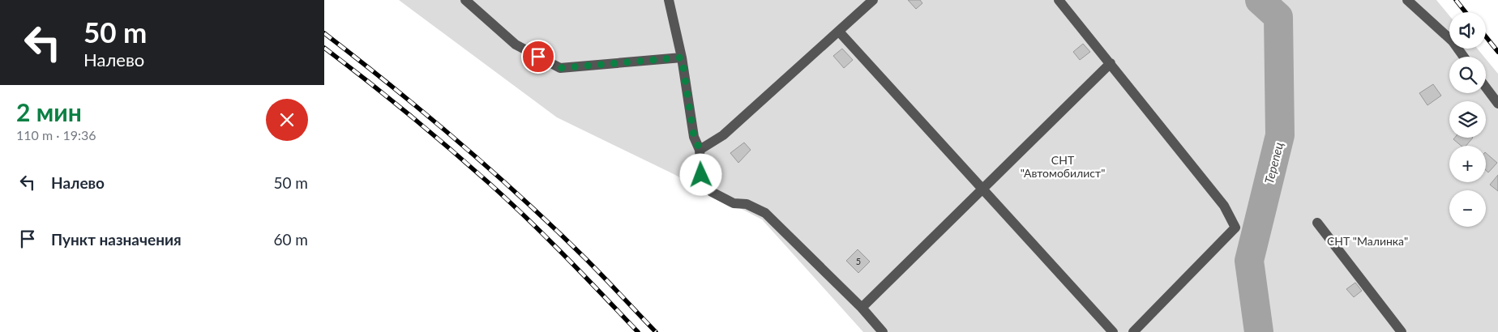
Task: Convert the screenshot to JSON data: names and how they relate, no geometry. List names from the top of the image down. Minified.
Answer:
{"water":["Терепец"],"parks":["СНТ \"Автомобилист\"","СНТ \"Малинка\""],"house_numbers":["5"],"page":{"turn":["50 m","Налево"],"map_buttons":["+","−"],"heading":["2 мин","110 m · 19:36"],"list":[{"name":"Налево","value":"50 m"},{"name":"Пункт назначения","value":"60 m"}]}}
